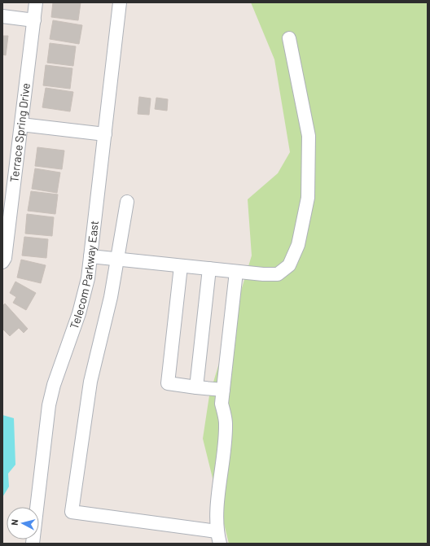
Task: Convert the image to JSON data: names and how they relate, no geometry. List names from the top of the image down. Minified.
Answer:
{"streets":{"street":["Terrace Spring Drive","Telecom Parkway East"]},"north":"left"}
